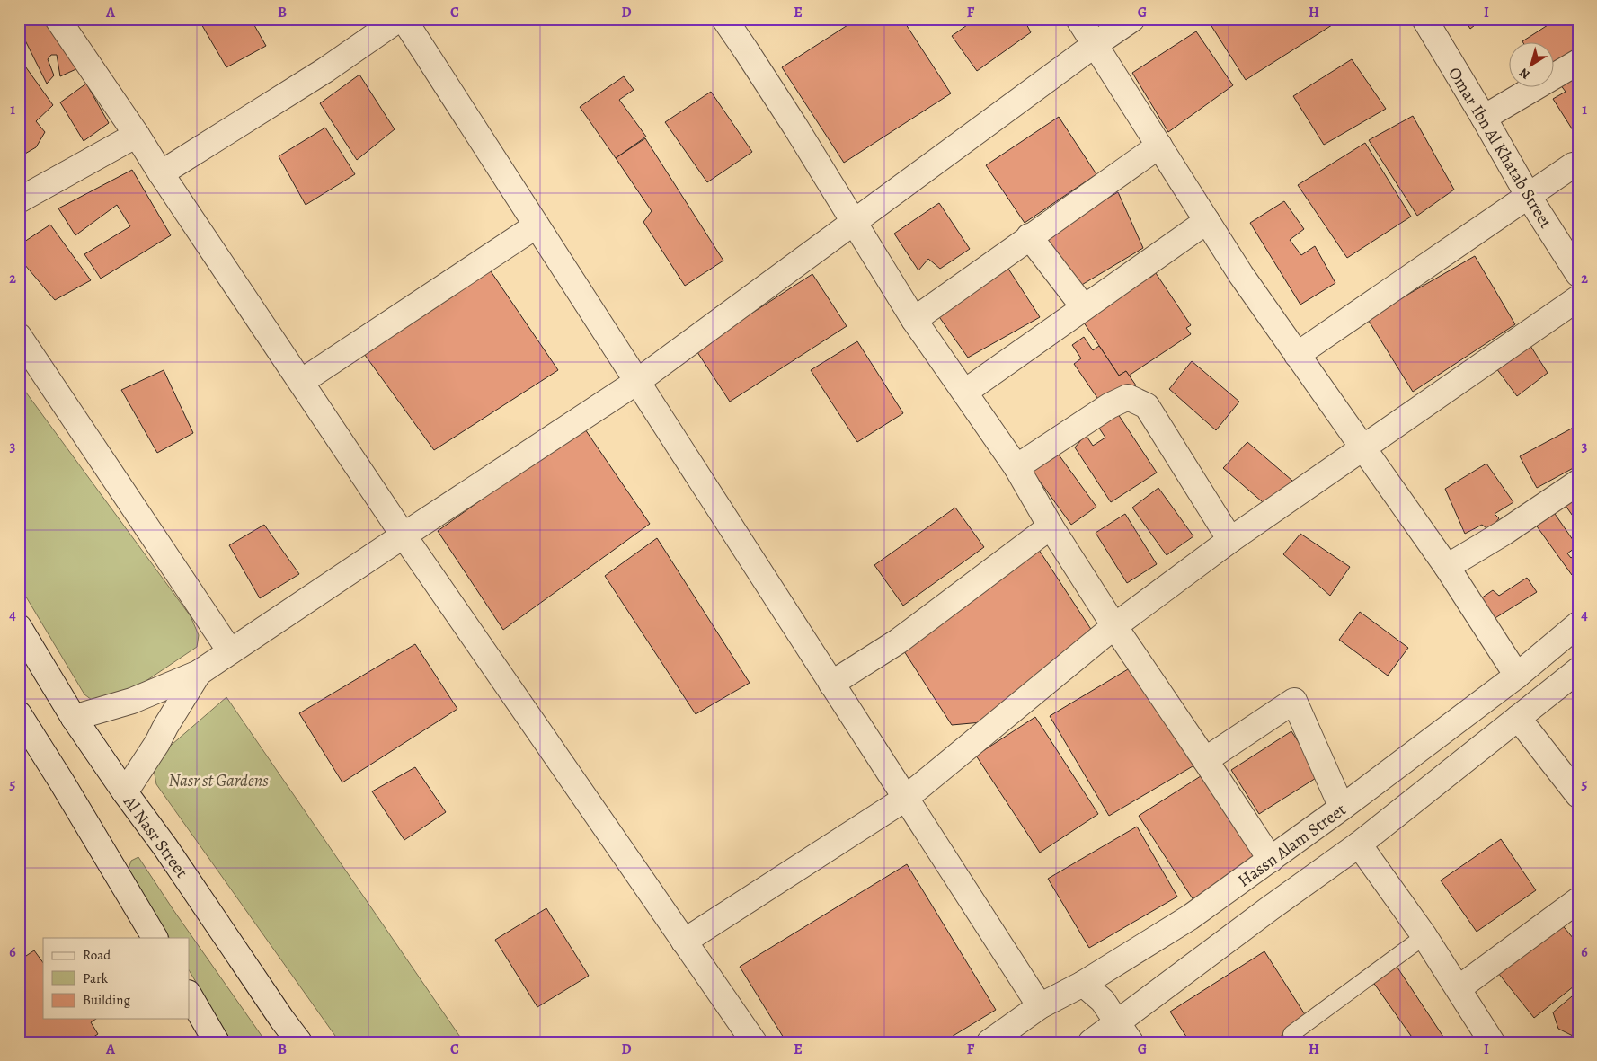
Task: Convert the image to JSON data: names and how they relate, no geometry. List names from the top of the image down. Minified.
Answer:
{"streets":{"street":["Omar Ibn Al Khatab Street","Al Nasr Street","Hassn Alam Street"]},"parks":["Nasr st Gardens"],"legend":["Road","Park","Building"],"north":"bottom left","grid":{"columns":["A","B","C","D","E","F","G","H","I"],"rows":["1","2","3","4","5","6"]}}
